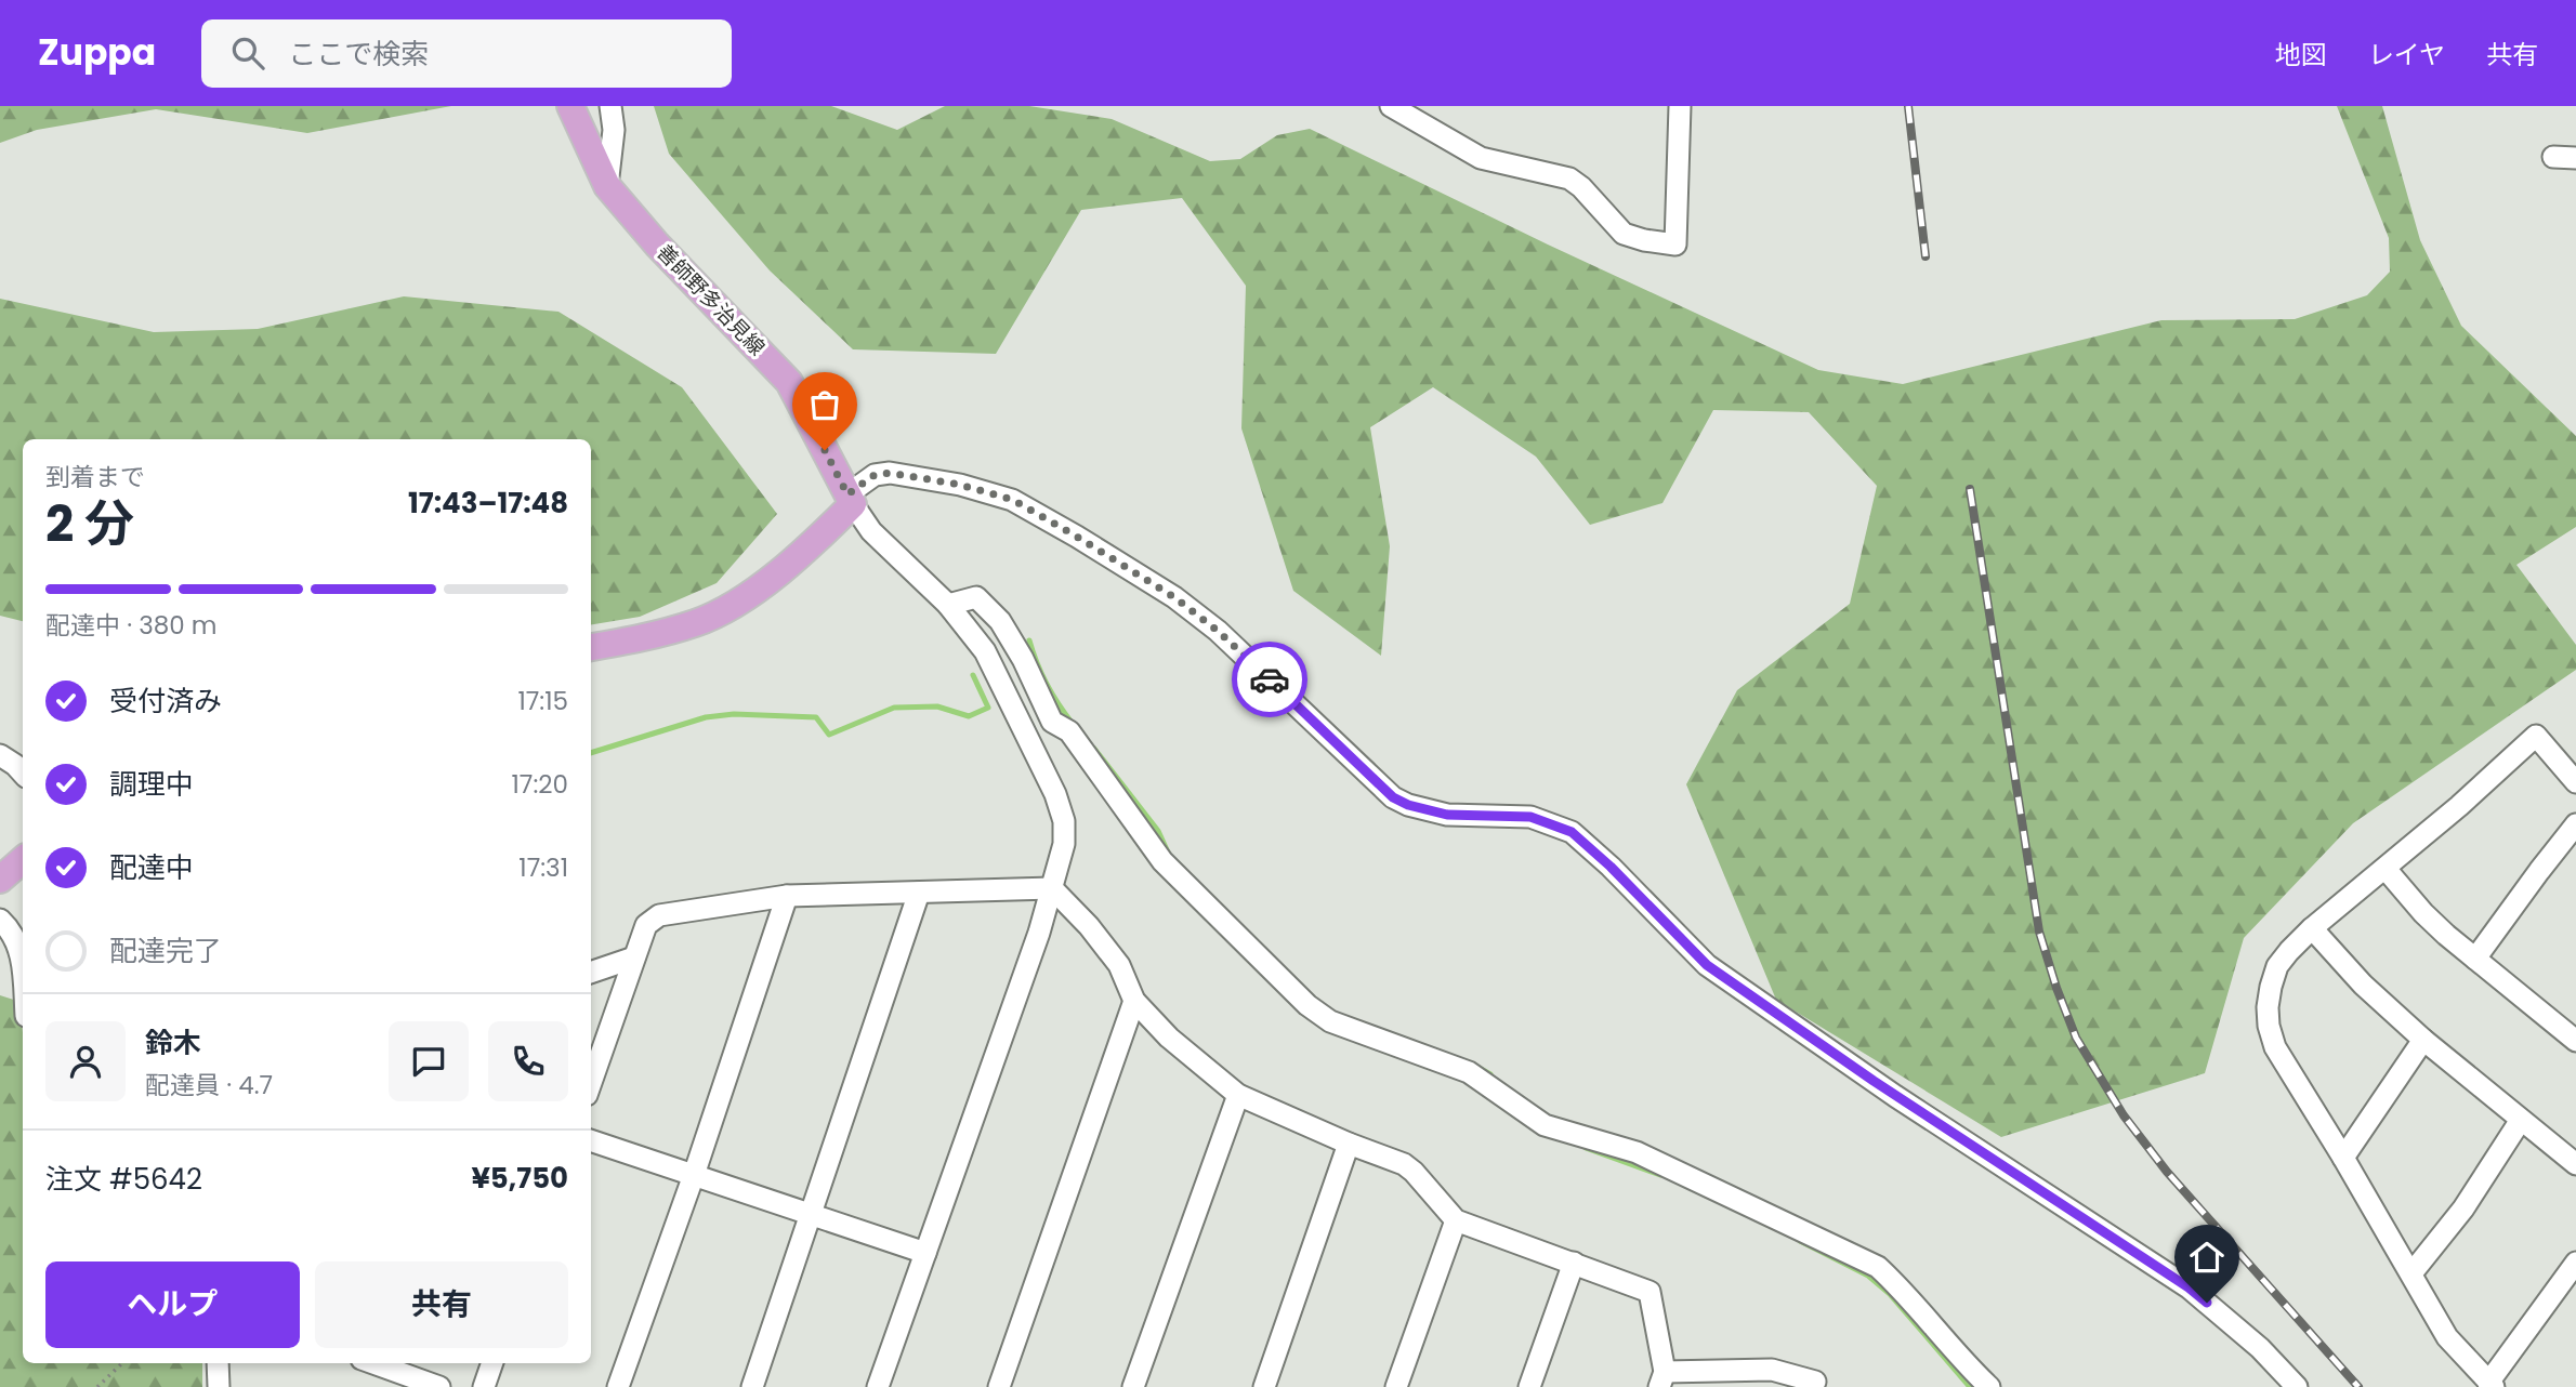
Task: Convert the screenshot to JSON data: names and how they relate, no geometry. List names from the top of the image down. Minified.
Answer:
{"streets":{"main road":["善師野多治見線"]},"page":{"header":"Zuppa","search":"ここで検索","nav":["地図","レイヤ","共有"],"heading":["2 分","到着まで","17:43–17:48"],"panel":["鈴木","配達員 · 4.7","注文 #5642","¥5,750"],"bar":"配達中 · 380 m","list":[["受付済み","17:15"],["調理中","17:20"],["配達中","17:31"],"配達完了"],"buttons":["ヘルプ","共有"]}}
